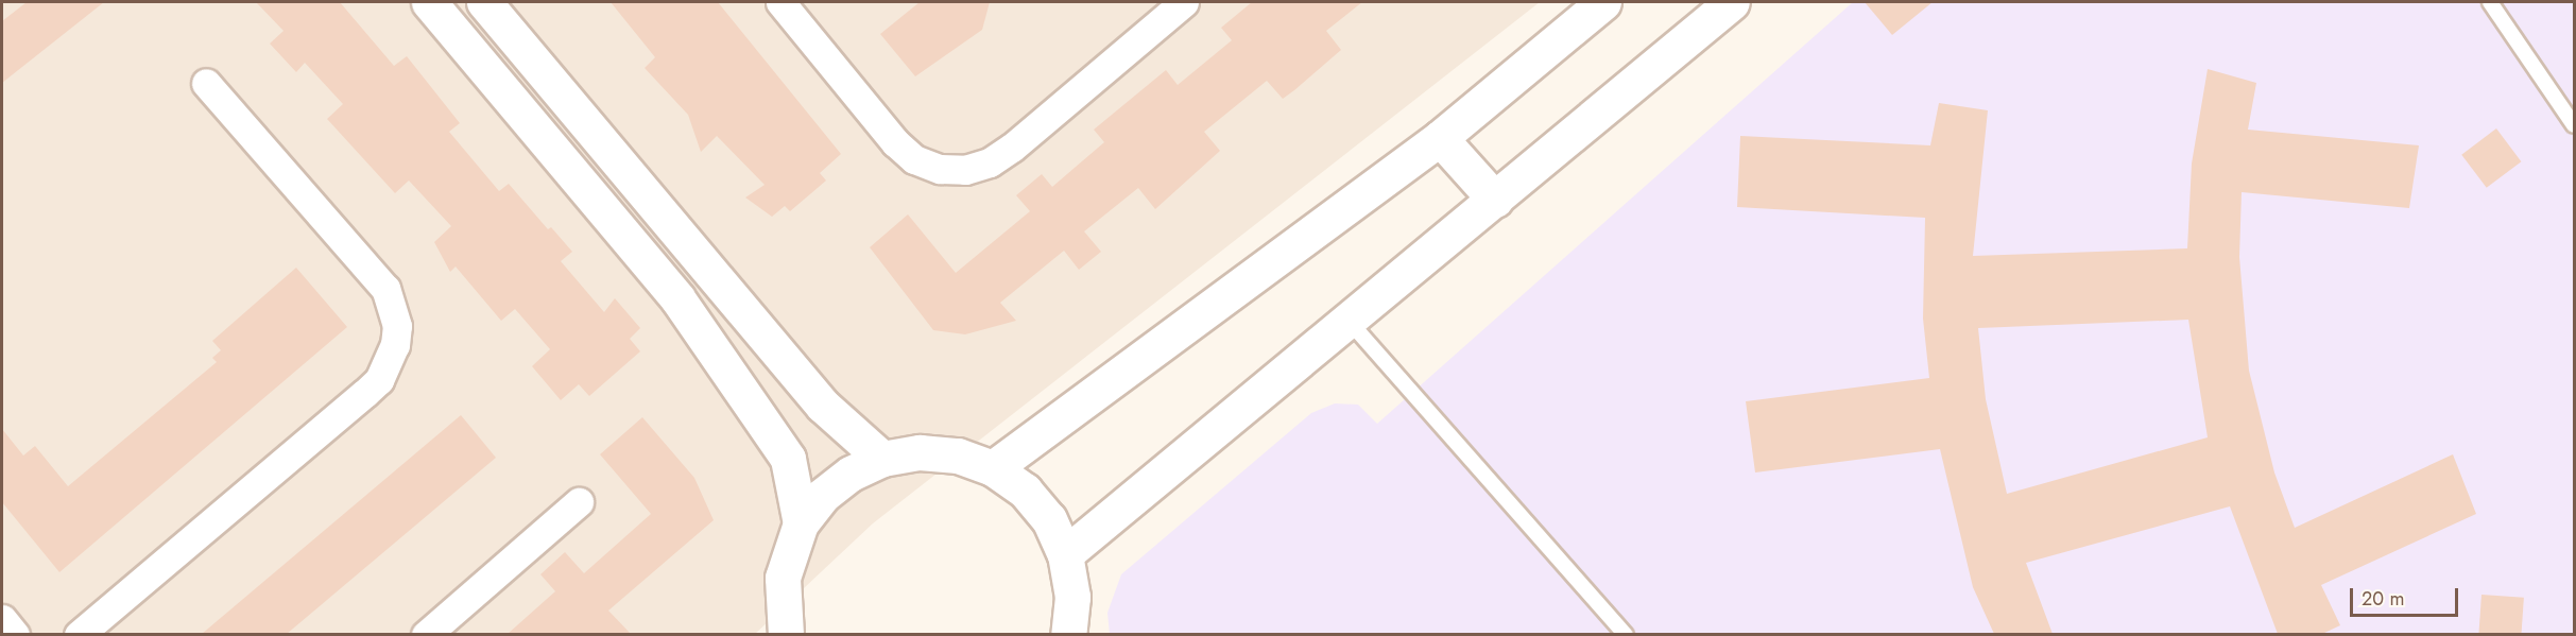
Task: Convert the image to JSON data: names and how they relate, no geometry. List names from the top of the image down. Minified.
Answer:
{"scale_bar":"20 m"}
